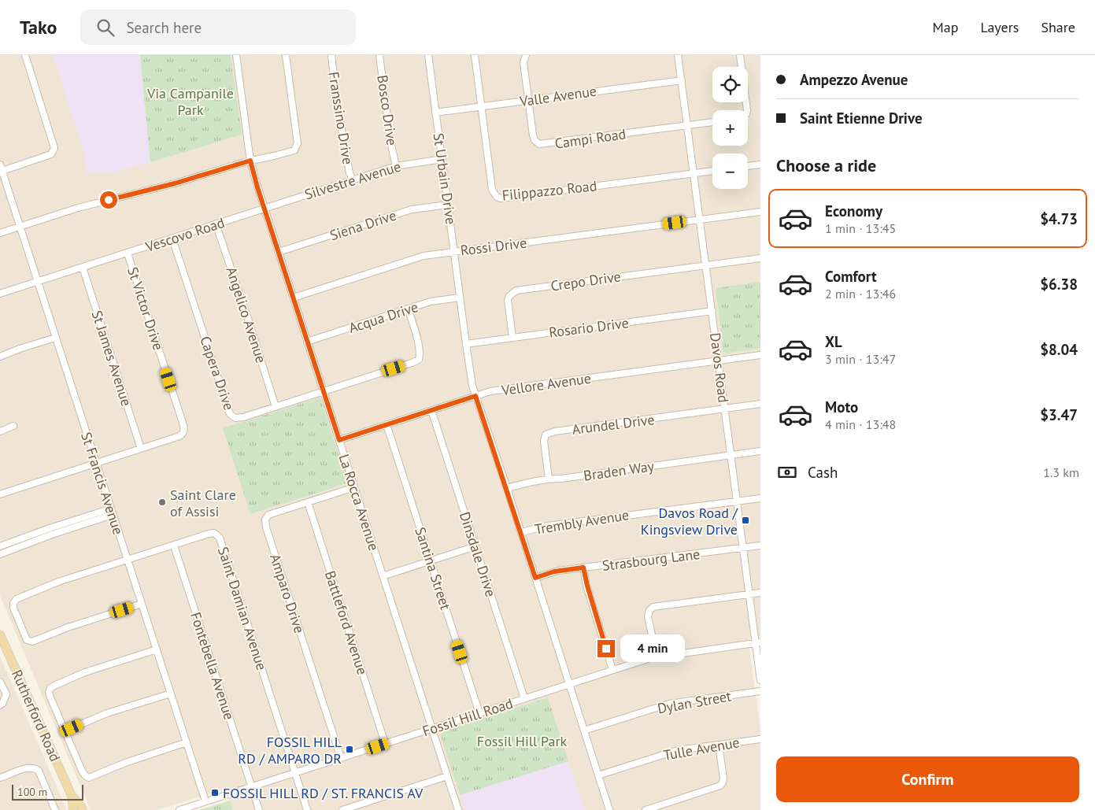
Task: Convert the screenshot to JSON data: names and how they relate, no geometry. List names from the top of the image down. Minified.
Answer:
{"streets":{"main road":["Rutherford Road"],"street":["Valle Avenue","Bosco Drive","Franssino Drive","Campi Road","St Urbain Drive","Silvestre Avenue","Filippazzo Road","Siena Drive","Vescovo Road","Rossi Drive","Crepo Drive","St Victor Drive","Angelico Avenue","Acqua Drive","Rosario Drive","St James Avenue","Davos Road","Capera Drive","Vellore Avenue","Arundel Drive","Braden Way","St Francis Avenue","La Rocca Avenue","Trembly Avenue","Dinsdale Drive","Strasbourg Lane","Santina Street","Amparo Drive","Saint Damian Avenue","Battleford Avenue","Fontebella Avenue","Dylan Street","Fossil Hill Road","Tulle Avenue"]},"crossings":[["Valle Avenue","Campi Road"],["Valle Avenue","St Urbain Drive"],["Valle Avenue","Filippazzo Road"],["Valle Avenue","Davos Road"],["Bosco Drive","Silvestre Avenue"],["Franssino Drive","Silvestre Avenue"],["Campi Road","Davos Road"],["St Urbain Drive","Silvestre Avenue"],["St Urbain Drive","Siena Drive"],["St Urbain Drive","Rossi Drive"],["St Urbain Drive","Acqua Drive"],["St Urbain Drive","Rosario Drive"],["St Urbain Drive","Vellore Avenue"],["St Urbain Drive","Braden Way"],["St Urbain Drive","Trembly Avenue"],["St Urbain Drive","Strasbourg Lane"],["St Urbain Drive","Dylan Street"],["St Urbain Drive","Fossil Hill Road"],["St Urbain Drive","Tulle Avenue"],["Silvestre Avenue","Vescovo Road"],["Silvestre Avenue","La Rocca Avenue"],["Filippazzo Road","Davos Road"],["Siena Drive","La Rocca Avenue"],["Vescovo Road","St Victor Drive"],["Vescovo Road","Angelico Avenue"],["Vescovo Road","St James Avenue"],["Vescovo Road","Capera Drive"],["Vescovo Road","St Francis Avenue"],["Vescovo Road","La Rocca Avenue"],["Rossi Drive","Davos Road"],["Rossi Drive","La Rocca Avenue"],["Crepo Drive","Rosario Drive"],["Crepo Drive","Davos Road"],["St Victor Drive","St James Avenue"],["St Victor Drive","St Francis Avenue"],["Angelico Avenue","Capera Drive"],["Acqua Drive","Capera Drive"],["Acqua Drive","La Rocca Avenue"],["Rosario Drive","Davos Road"],["Davos Road","Vellore Avenue"],["Davos Road","Arundel Drive"],["Davos Road","Braden Way"],["Davos Road","Trembly Avenue"],["Davos Road","Strasbourg Lane"],["Davos Road","Fossil Hill Road"],["Capera Drive","La Rocca Avenue"],["Vellore Avenue","La Rocca Avenue"],["Vellore Avenue","Dinsdale Drive"],["Vellore Avenue","Santina Street"],["Arundel Drive","Braden Way"],["St Francis Avenue","Saint Damian Avenue"],["St Francis Avenue","Fossil Hill Road"],["La Rocca Avenue","Amparo Drive"],["La Rocca Avenue","Fossil Hill Road"],["Dinsdale Drive","Fossil Hill Road"],["Santina Street","Fossil Hill Road"],["Amparo Drive","Battleford Avenue"],["Amparo Drive","Fossil Hill Road"],["Saint Damian Avenue","Fontebella Avenue"],["Saint Damian Avenue","Fossil Hill Road"],["Battleford Avenue","Fossil Hill Road"],["Fontebella Avenue","Fossil Hill Road"]],"parks":["Via Campanile Park","Fossil Hill Park"],"places":{"other":["Saint Clare of Assisi"],"transit":["Davos Road / Kingsview Drive","FOSSIL HILL RD / AMPARO DR","FOSSIL HILL RD / ST. FRANCIS AV"]},"scale_bar":"100 m","page":{"header":"Tako","search":"Search here","nav":["Map","Layers","Share"],"banner":["Ampezzo Avenue","Saint Etienne Drive"],"map_buttons":["+","−"],"heading":"Choose a ride","list":[{"name":"Economy","note":"1 min · 13:45","value":"$4.73"},{"name":"Comfort","note":"2 min · 13:46","value":"$6.38"},{"name":"XL","note":"3 min · 13:47","value":"$8.04"},{"name":"Moto","note":"4 min · 13:48","value":"$3.47"}],"pay":["Cash","1.3 km"],"bubble":"4 min","buttons":"Confirm","scale":"100 m"}}
